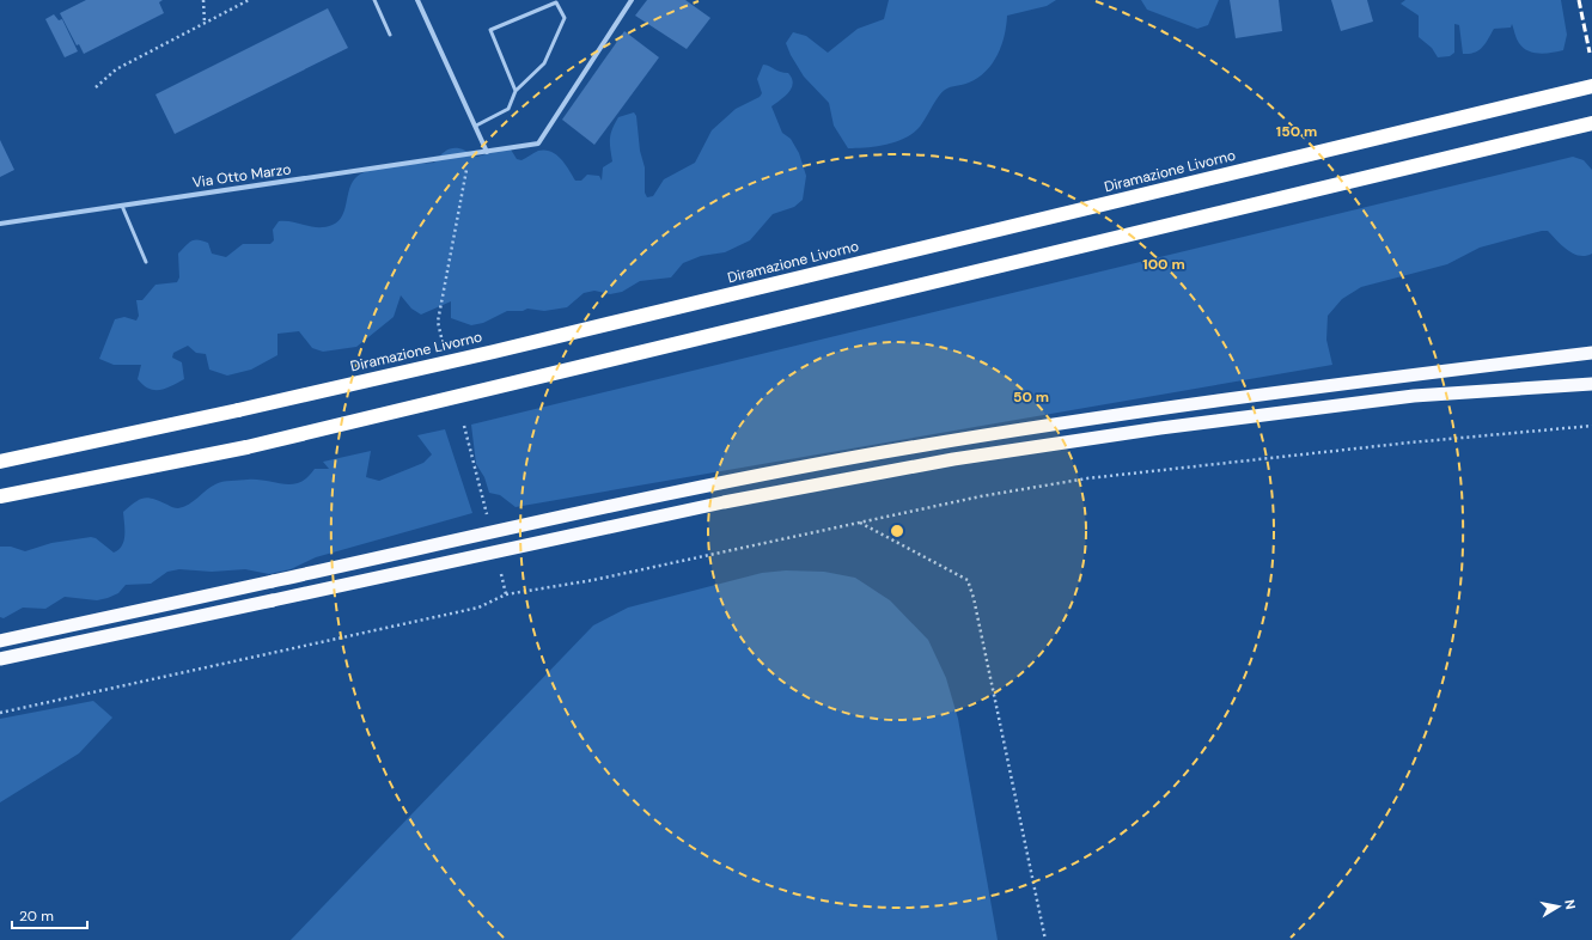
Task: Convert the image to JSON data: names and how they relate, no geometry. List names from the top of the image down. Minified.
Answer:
{"streets":{"highway":["Diramazione Livorno"],"street":["Via Otto Marzo"]},"scale_bar":"20 m","north":"right","rings":["150 m","100 m","50 m"]}
